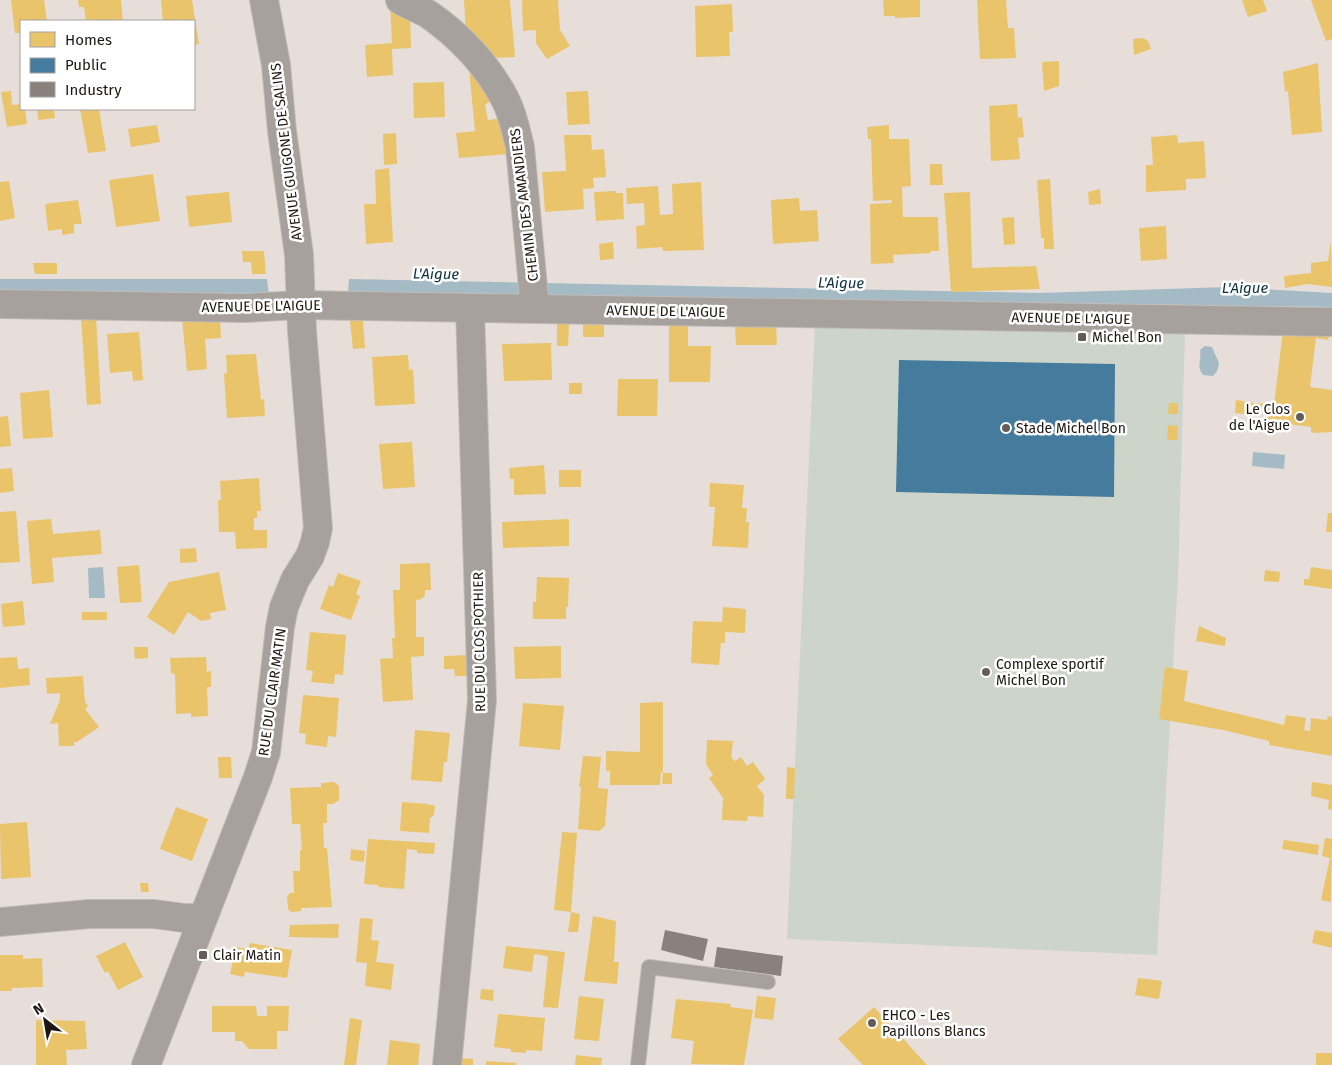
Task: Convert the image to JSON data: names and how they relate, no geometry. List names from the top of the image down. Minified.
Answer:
{"streets":{"street":["AVENUE GUIGONE DE SALINS","CHEMIN DES AMANDIERS","AVENUE DE L'AIGUE","RUE DU CLOS POTHIER","RUE DU CLAIR MATIN"]},"crossings":[["AVENUE GUIGONE DE SALINS","AVENUE DE L'AIGUE"],["AVENUE GUIGONE DE SALINS","RUE DU CLAIR MATIN"],["CHEMIN DES AMANDIERS","AVENUE DE L'AIGUE"],["AVENUE DE L'AIGUE","RUE DU CLOS POTHIER"],["AVENUE DE L'AIGUE","RUE DU CLAIR MATIN"]],"water":["L'Aigue"],"places":{"transit":["Michel Bon","Clair Matin"],"other":["Le Clos de l'Aigue","Stade Michel Bon","Complexe sportif Michel Bon","EHCO - Les Papillons Blancs"]},"legend":["Homes","Public","Industry"],"north":"top left"}
